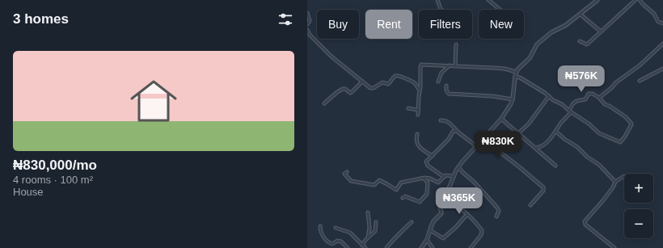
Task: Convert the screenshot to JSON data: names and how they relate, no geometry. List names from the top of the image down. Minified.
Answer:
{"page":{"heading":"3 homes","chip":["Buy","Rent","Filters","New"],"list":[{"name":"₦830,000/mo","note":"4 rooms · 100 m² · House"}],"price":["₦576K","₦830K","₦365K"],"map_buttons":["+","−"]}}
